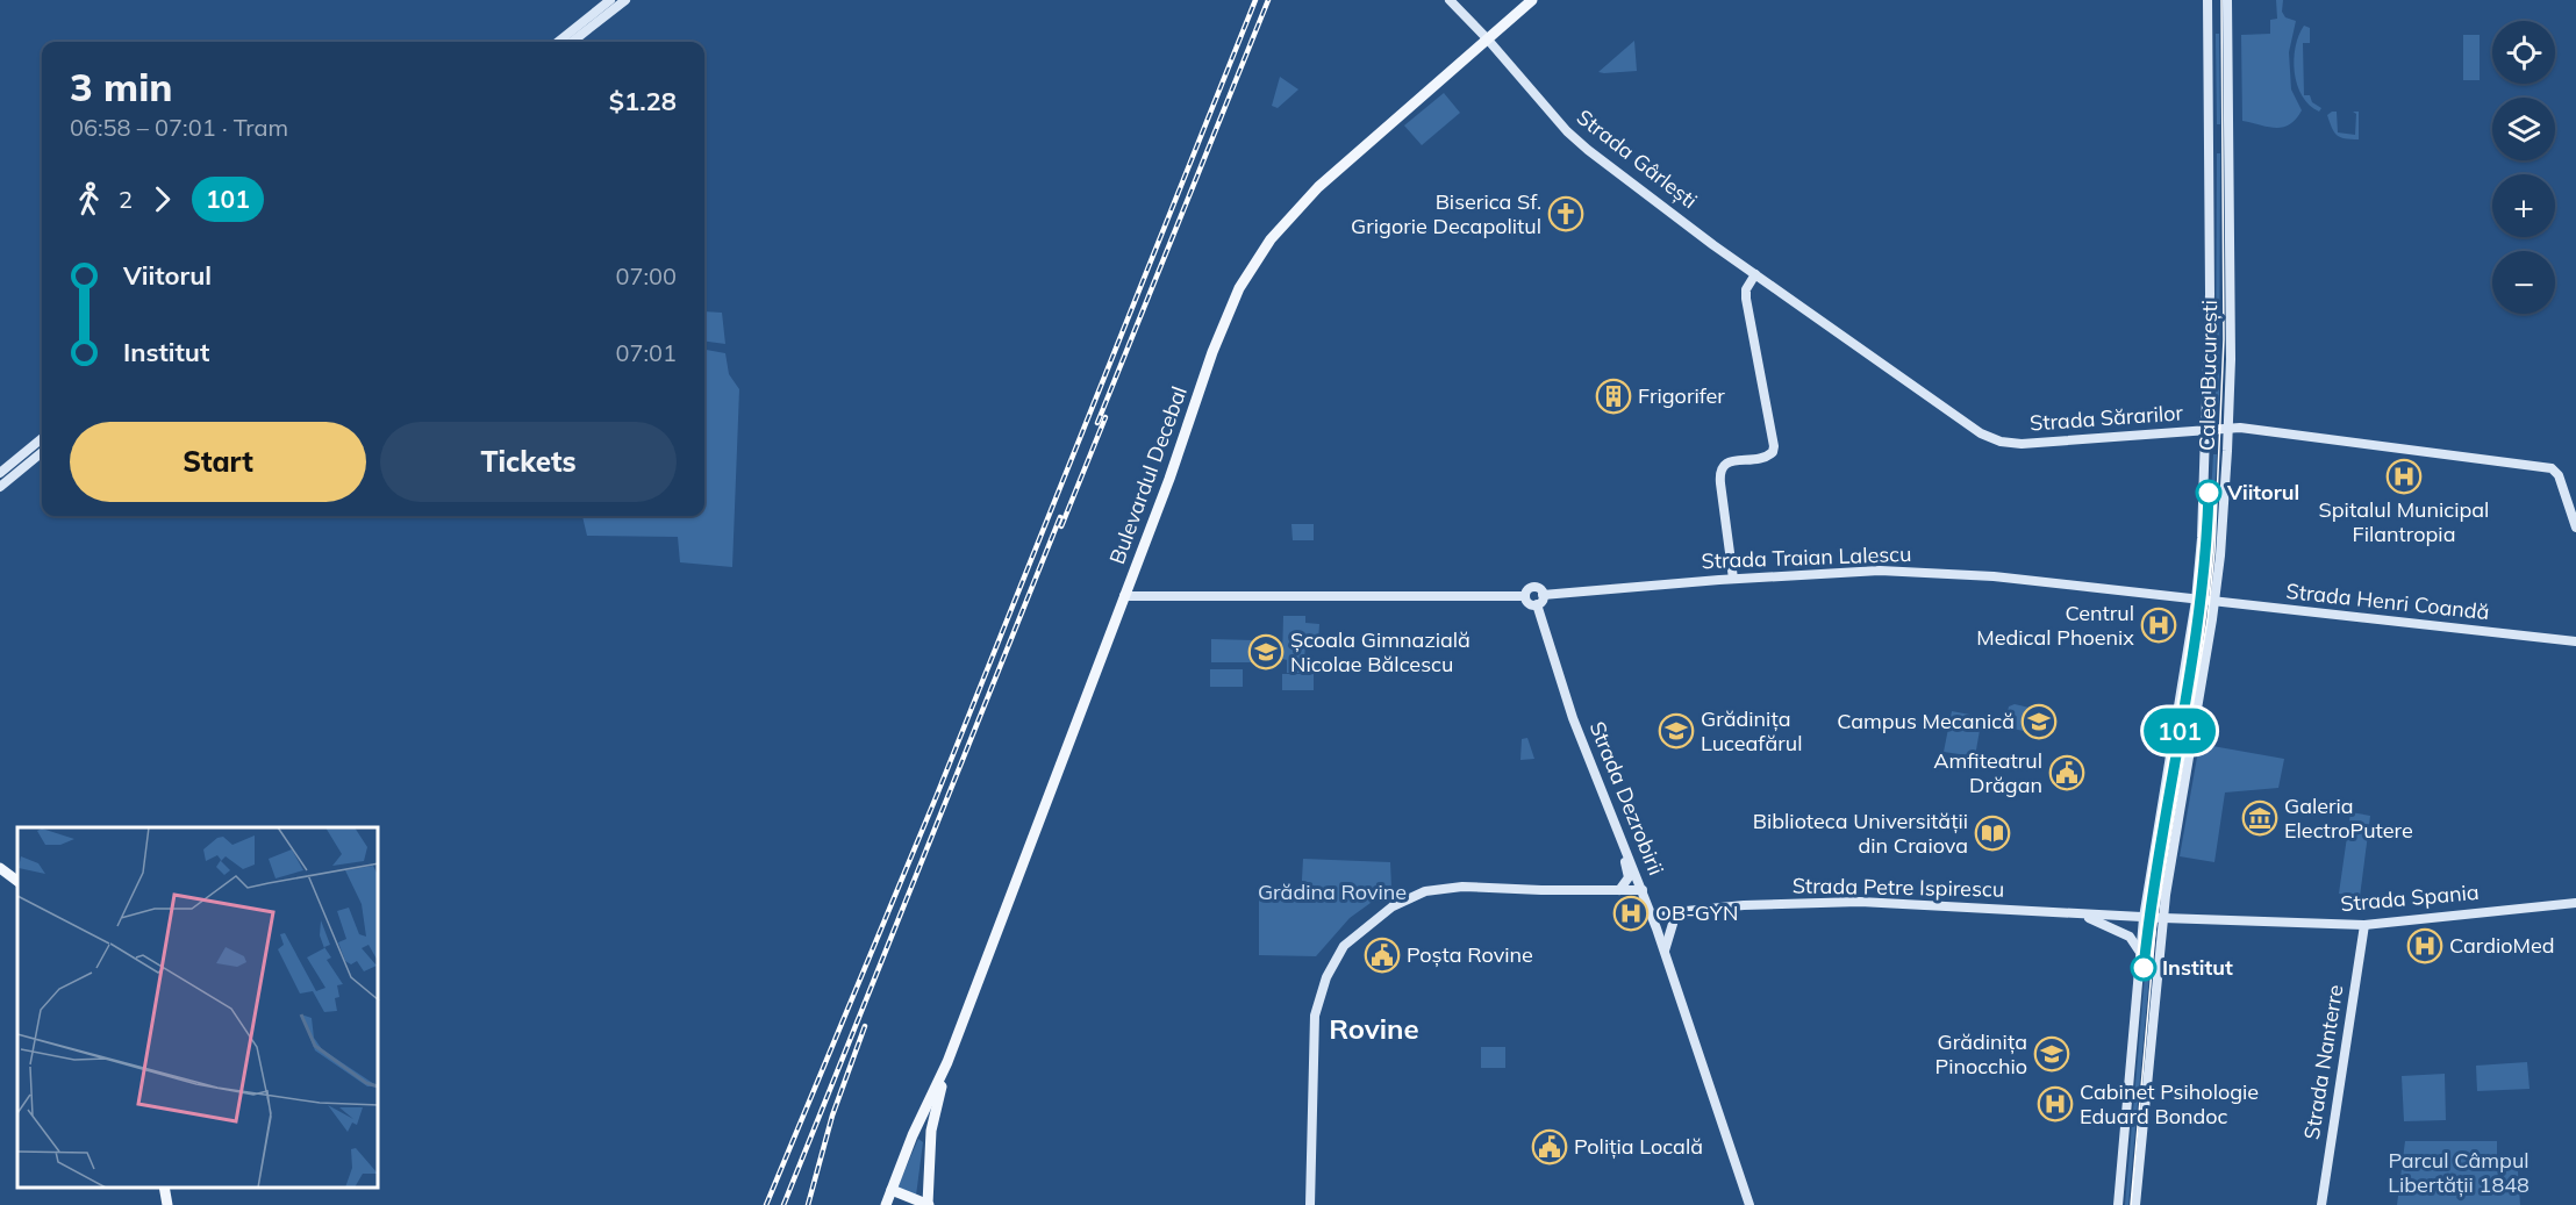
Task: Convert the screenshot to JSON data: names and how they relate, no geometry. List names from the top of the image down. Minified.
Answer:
{"streets":{"main road":["Bulevardul Decebal"],"street":["Strada Gârlești","Calea București","Strada Sărarilor","Strada Traian Lalescu","Strada Henri Coandă","Strada Dezrobirii","Strada Petre Ispirescu","Strada Spania","Strada Nanterre"]},"crossings":[["Strada Gârlești","Strada Sărarilor"],["Strada Gârlești","Bulevardul Decebal"],["Calea București","Strada Sărarilor"],["Calea București","Strada Traian Lalescu"],["Calea București","Strada Henri Coandă"],["Calea București","Strada Petre Ispirescu"],["Calea București","Strada Spania"],["Strada Traian Lalescu","Strada Henri Coandă"],["Strada Traian Lalescu","Strada Dezrobirii"],["Strada Dezrobirii","Strada Petre Ispirescu"],["Strada Petre Ispirescu","Strada Spania"],["Strada Spania","Strada Nanterre"]],"districts":["Rovine"],"parks":["Grădina Rovine","Parcul Câmpul Libertății 1848"],"places":{"church":["Biserica Sf. Grigorie Decapolitul"],"building":["Frigorifer"],"hospital":["Spitalul Municipal Filantropia","Centrul Medical Phoenix","OB-GYN","CardioMed","Cabinet Psihologie Eduard Bondoc"],"other":["Viitorul","Institut"],"school or university":["Școala Gimnazială Nicolae Bălcescu","Campus Mecanică","Grădinița Luceafărul","Grădinița Pinocchio"],"public building":["Amfiteatrul Drăgan","Poșta Rovine","Poliția Locală"],"museum":["Galeria ElectroPutere"],"library":["Biblioteca Universității din Craiova"]},"lines":["tram line 101"],"page":{"on_map":"101","map_buttons":["+","−"],"heading":["3 min","06:58 – 07:01 · Tram","$1.28"],"legs":["2","101"],"list":[{"name":"Viitorul","value":"07:00"},{"name":"Institut","value":"07:01"}],"buttons":["Start","Tickets"]}}
